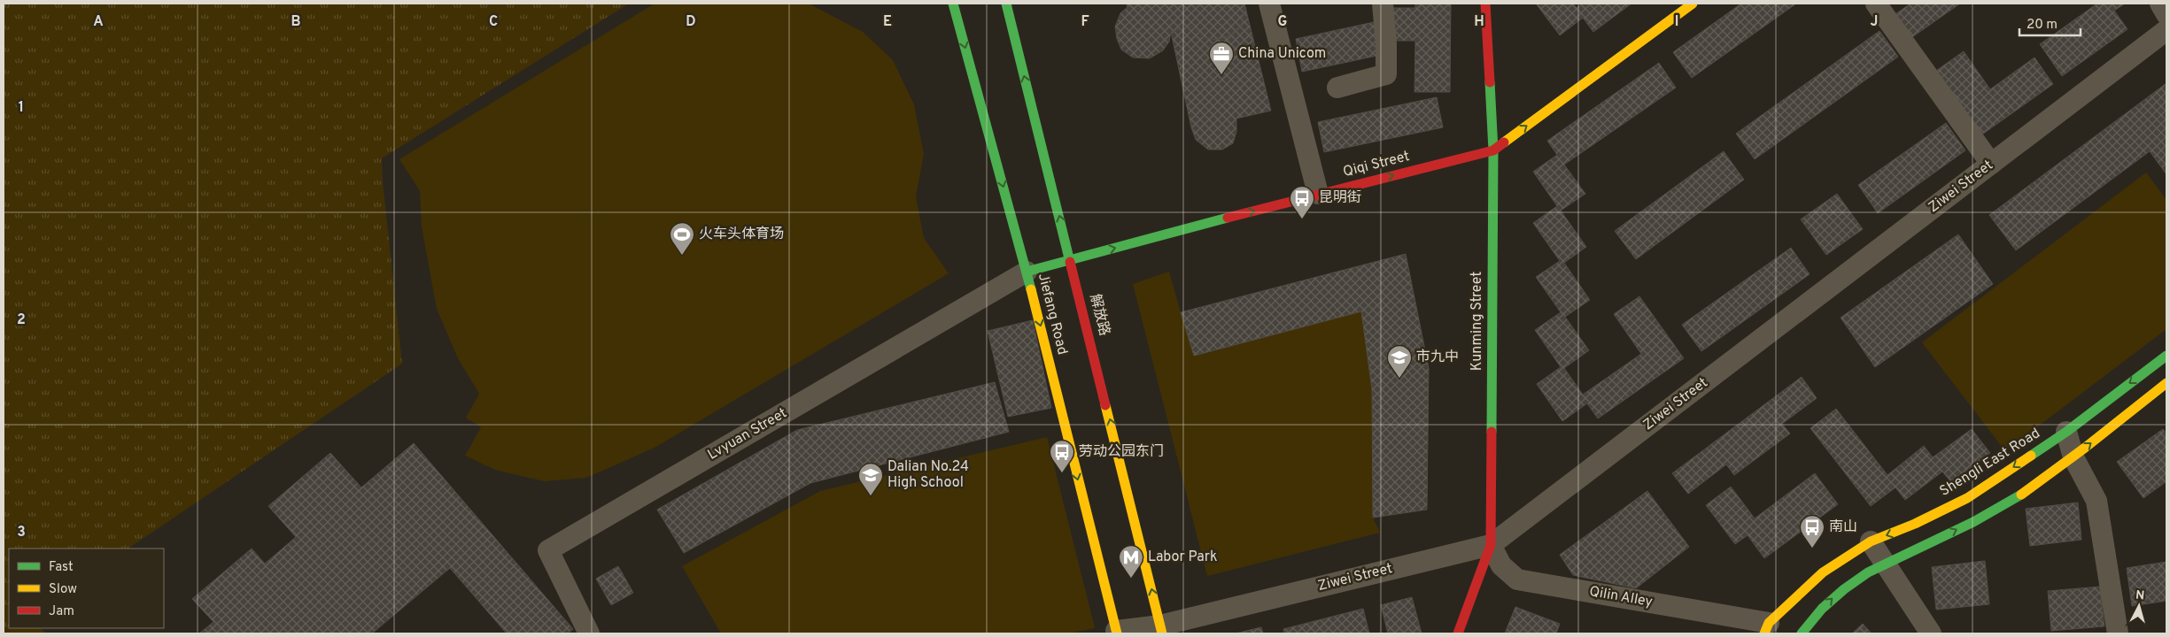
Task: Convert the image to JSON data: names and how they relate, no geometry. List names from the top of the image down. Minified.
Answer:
{"streets":{"main road":["Qiqi Street","Jiefang Road","解放路","Kunming Street","Shengli East Road"],"street":["Ziwei Street","Lvyuan Street","Qilin Alley"]},"crossings":[["Qiqi Street","Jiefang Road"],["Qiqi Street","解放路"],["Qiqi Street","Kunming Street"],["Qiqi Street","Lvyuan Street"],["Ziwei Street","Jiefang Road"],["Ziwei Street","解放路"],["Ziwei Street","Kunming Street"],["Ziwei Street","Qilin Alley"],["Jiefang Road","Lvyuan Street"],["Kunming Street","Qilin Alley"],["Shengli East Road","Qilin Alley"]],"one_way":["Qiqi Street","Jiefang Road","解放路"],"places":{"office":["China Unicom"],"bus stop":["昆明街","劳动公园东门","南山"],"sports":["火车头体育场"],"school or university":["市九中","Dalian No.24 High School"],"metro station":["Labor Park"]},"legend":["Fast","Slow","Jam"],"scale_bar":"20 m","north":"top","grid":{"columns":["A","B","C","D","E","F","G","H","I","J"],"rows":["1","2","3"]}}
